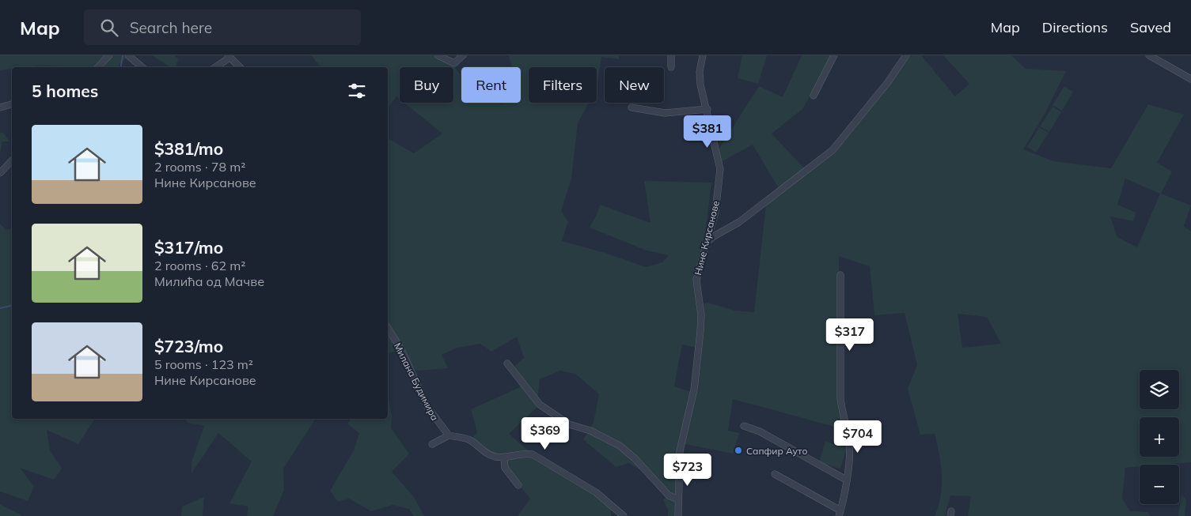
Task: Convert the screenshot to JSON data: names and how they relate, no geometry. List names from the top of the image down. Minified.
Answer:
{"streets":{"street":["Нине Кирсанове","Милана Будимира"]},"places":["Сапфир Ауто"],"page":{"header":"Map","search":"Search here","nav":["Map","Directions","Saved"],"chip":["Buy","Rent","Filters","New"],"heading":"5 homes","list":[{"name":"$381/mo","note":"2 rooms · 78 m² · Нине Кирсанове"},{"name":"$317/mo","note":"2 rooms · 62 m² · Милића од Мачве"},{"name":"$723/mo","note":"5 rooms · 123 m² · Нине Кирсанове"}],"price":["$381","$317","$369","$704","$723"],"map_buttons":["+","−"]}}
